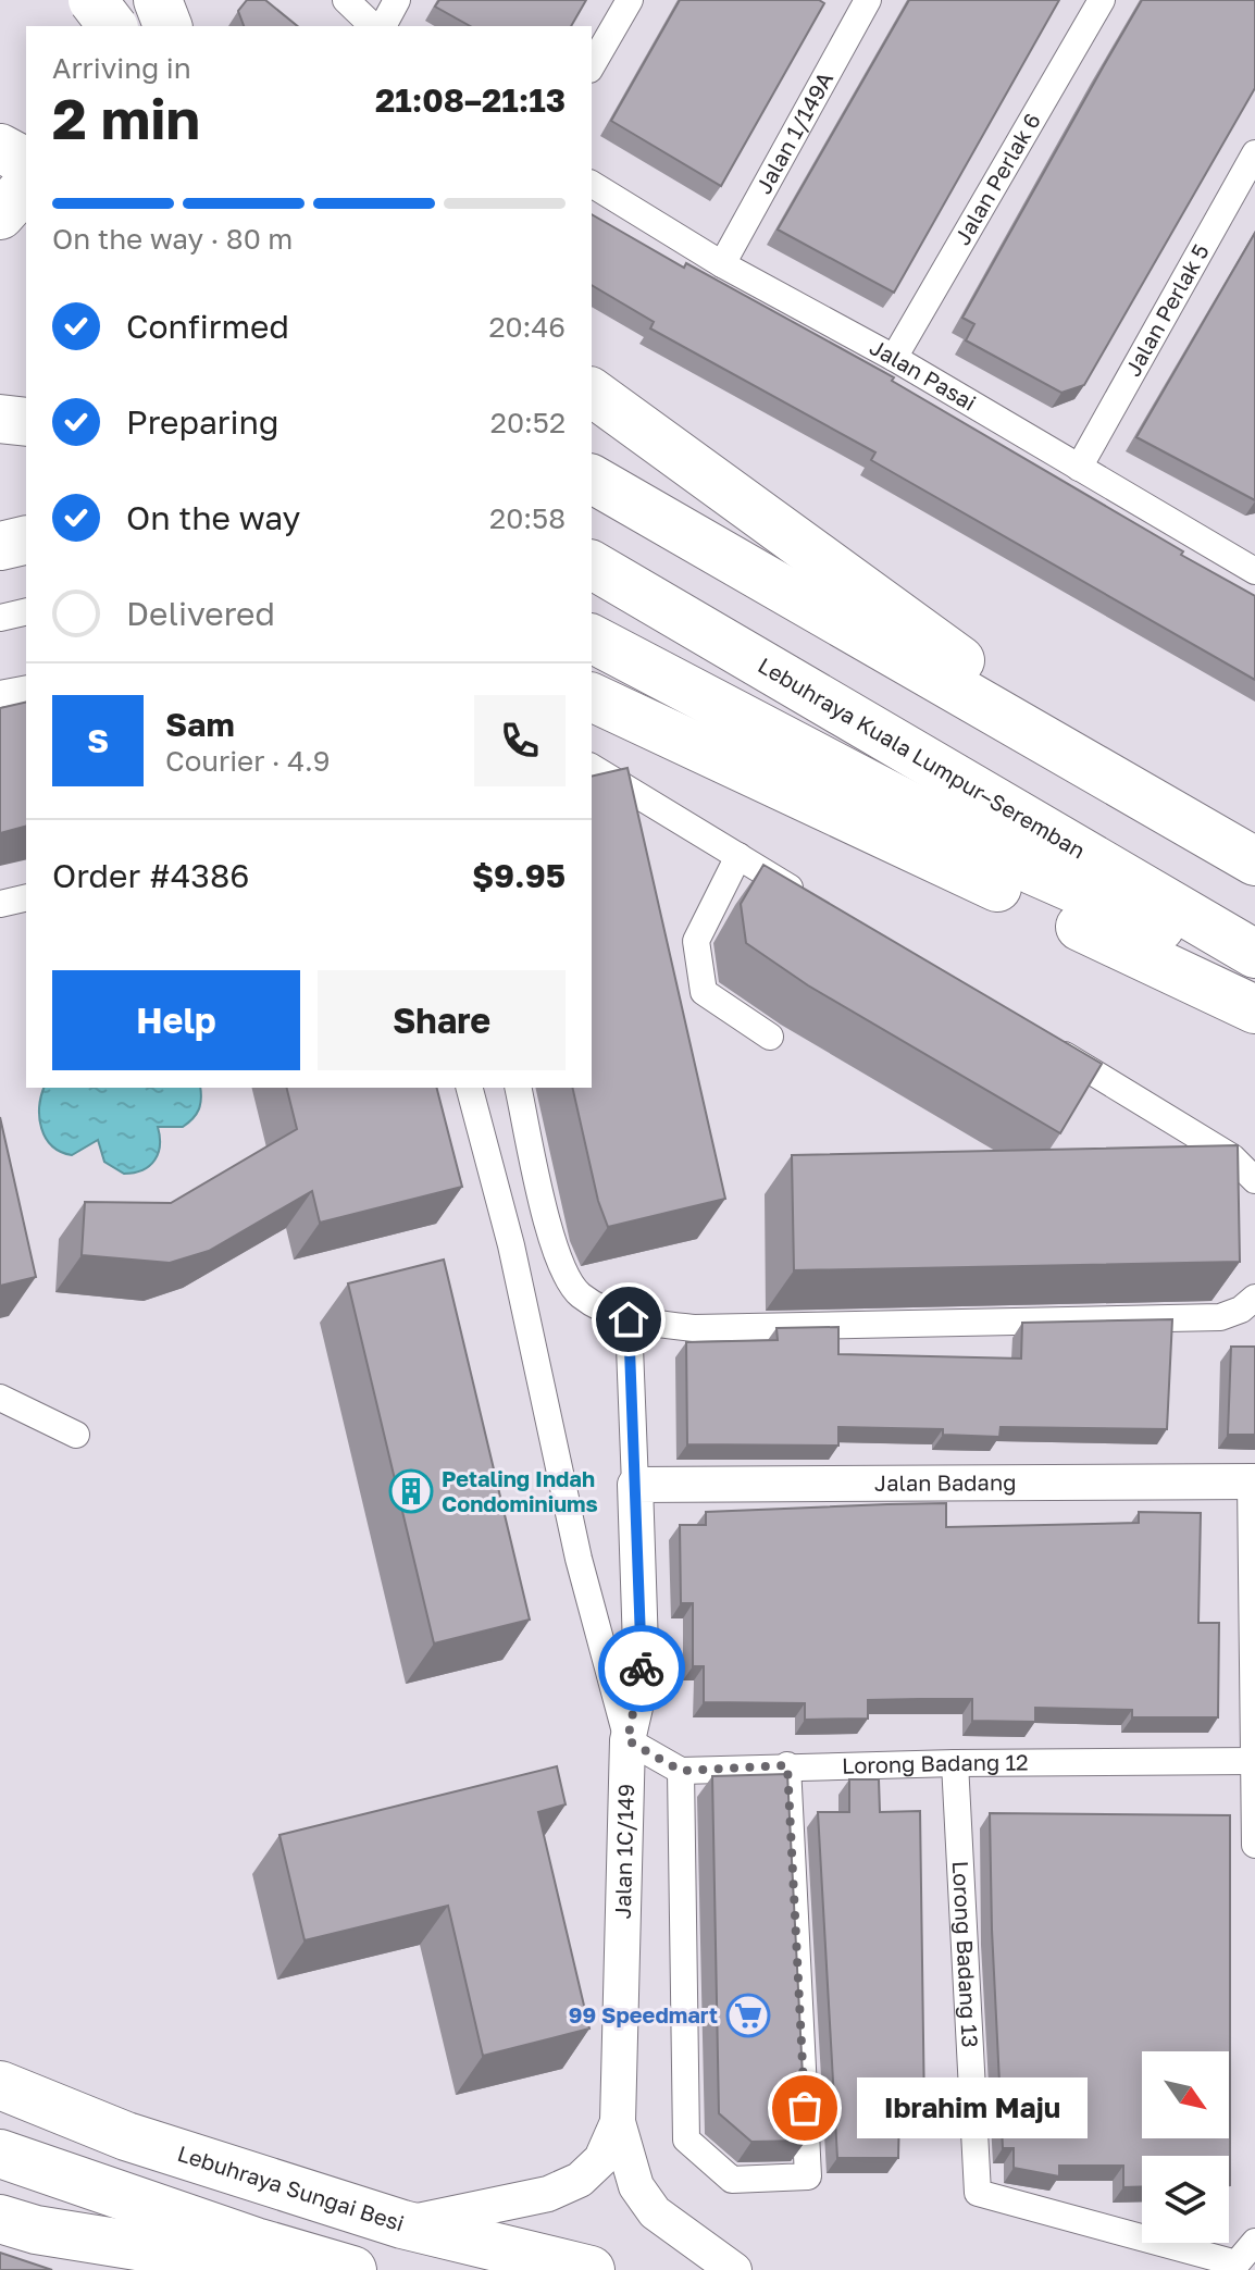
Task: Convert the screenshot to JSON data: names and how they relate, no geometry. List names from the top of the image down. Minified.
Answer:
{"streets":{"highway":["Lebuhraya Kuala Lumpur–Seremban","Lebuhraya Sungai Besi"],"street":["Jalan 1/149A","Jalan Perlak 6","Jalan Perlak 5","Jalan Pasai","Jalan Badang","Lorong Badang 12","Jalan 1C/149","Lorong Badang 13"]},"crossings":[["Jalan 1/149A","Jalan Pasai"],["Jalan Perlak 6","Jalan Pasai"],["Jalan Perlak 5","Jalan Pasai"],["Jalan Badang","Jalan 1C/149"],["Lorong Badang 12","Lorong Badang 13"],["Jalan 1C/149","Lebuhraya Sungai Besi"]],"places":{"building":["Petaling Indah Condominiums"],"supermarket":["99 Speedmart"],"other":["Ibrahim Maju"]},"north":"bottom right","page":{"heading":["2 min","Arriving in","21:08–21:13"],"panel":["Sam","Courier · 4.9","Order #4386","$9.95"],"bar":"On the way · 80 m","list":[["Confirmed","20:46"],["Preparing","20:52"],["On the way","20:58"],"Delivered"],"round":"S","buttons":["Help","Share"],"bubble":"Ibrahim Maju"}}
